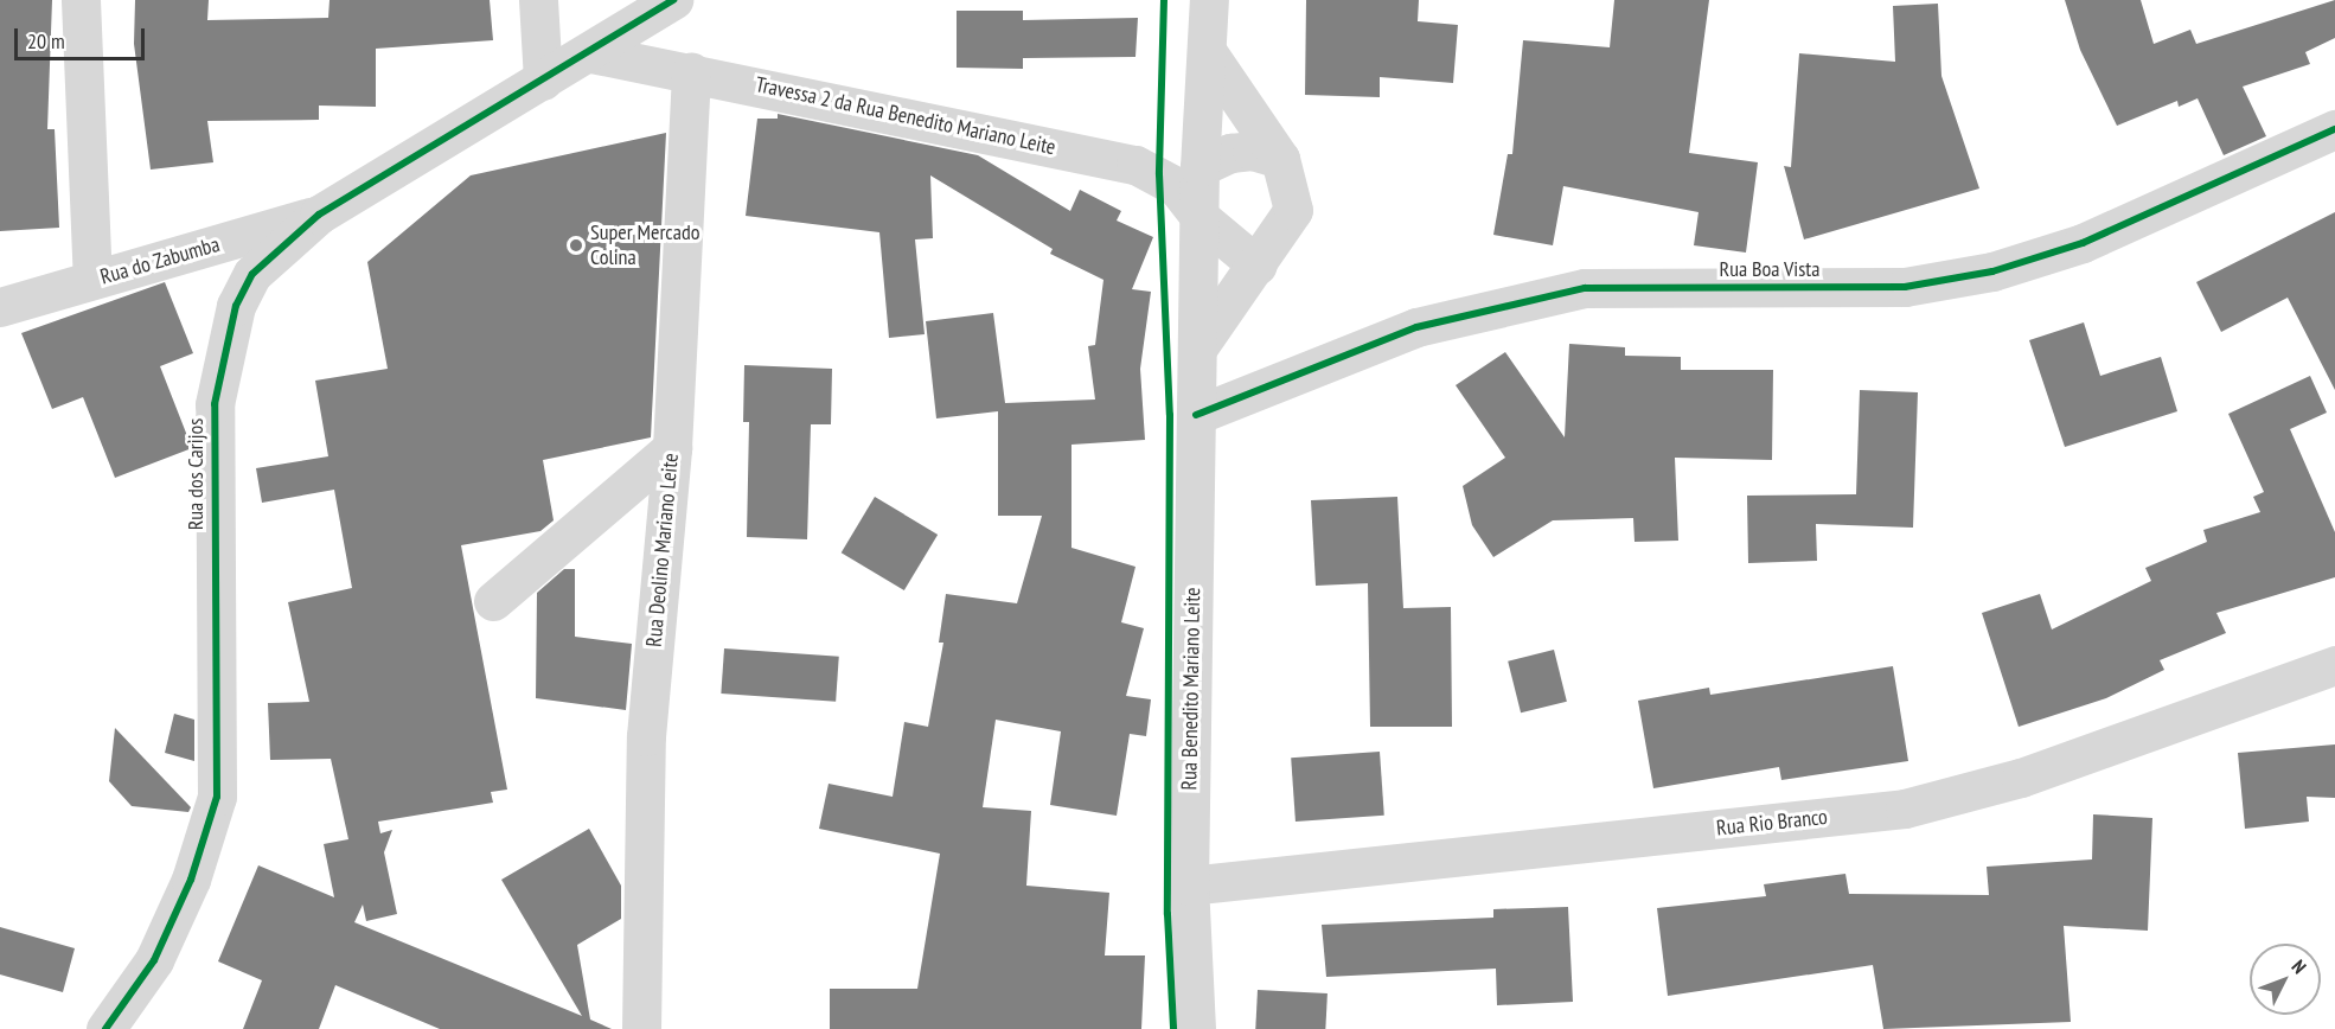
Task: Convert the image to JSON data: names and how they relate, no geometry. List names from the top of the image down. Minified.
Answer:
{"streets":{"street":["Travessa 2 da Rua Benedito Mariano Leite","Rua do Zabumba","Rua Boa Vista","Rua dos Carijos","Rua Deolino Mariano Leite","Rua Benedito Mariano Leite","Rua Rio Branco"]},"crossings":[["Travessa 2 da Rua Benedito Mariano Leite","Rua dos Carijos"],["Travessa 2 da Rua Benedito Mariano Leite","Rua Deolino Mariano Leite"],["Travessa 2 da Rua Benedito Mariano Leite","Rua Benedito Mariano Leite"],["Rua do Zabumba","Rua dos Carijos"],["Rua Boa Vista","Rua Benedito Mariano Leite"],["Rua Benedito Mariano Leite","Rua Rio Branco"]],"places":["Super Mercado Colina"],"scale_bar":"20 m","north":"top right"}
